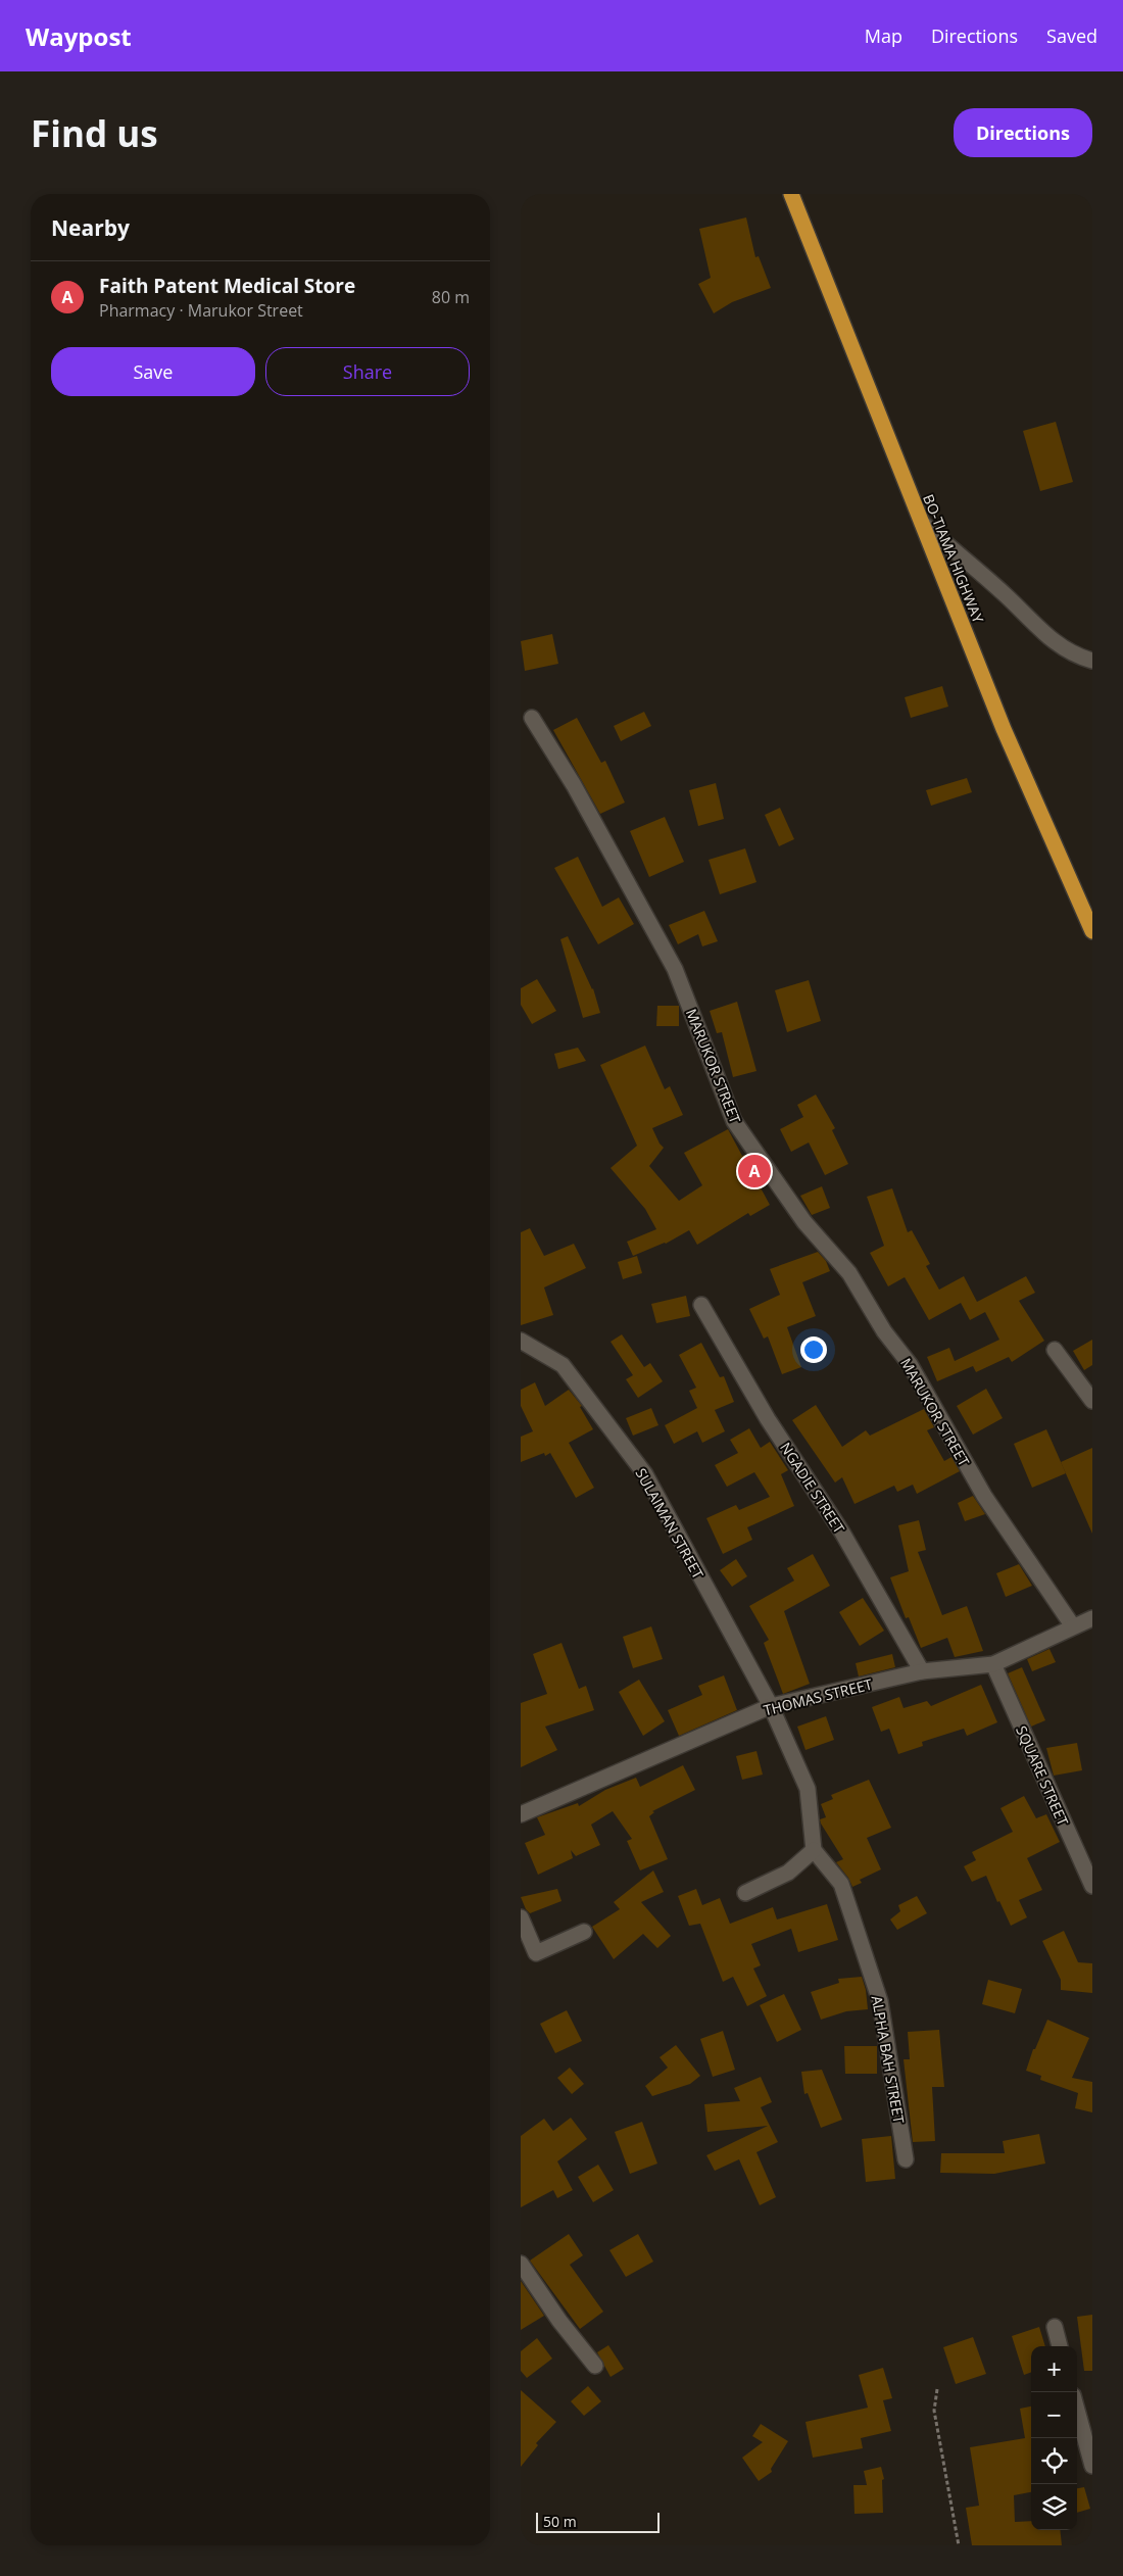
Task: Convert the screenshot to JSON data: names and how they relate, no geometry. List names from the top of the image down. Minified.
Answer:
{"streets":{"highway":["BO-TIAMA HIGHWAY"],"street":["MARUKOR STREET","NGADIE STREET","SULAIMAN STREET","THOMAS STREET","SQUARE STREET","ALPHA BAH STREET"]},"crossings":[["MARUKOR STREET","THOMAS STREET"],["NGADIE STREET","THOMAS STREET"],["SULAIMAN STREET","THOMAS STREET"],["THOMAS STREET","SQUARE STREET"]],"scale_bar":"50 m","page":{"header":"Waypost","nav":["Map","Directions","Saved"],"buttons":["Directions",["Save","Share"]],"title":"Find us","heading":"Nearby","list":[{"mark":"A","name":"Faith Patent Medical Store","note":"Pharmacy · Marukor Street","value":"80 m"}],"pins":"A","map_buttons":["+","−"],"scale":"50 m"}}
